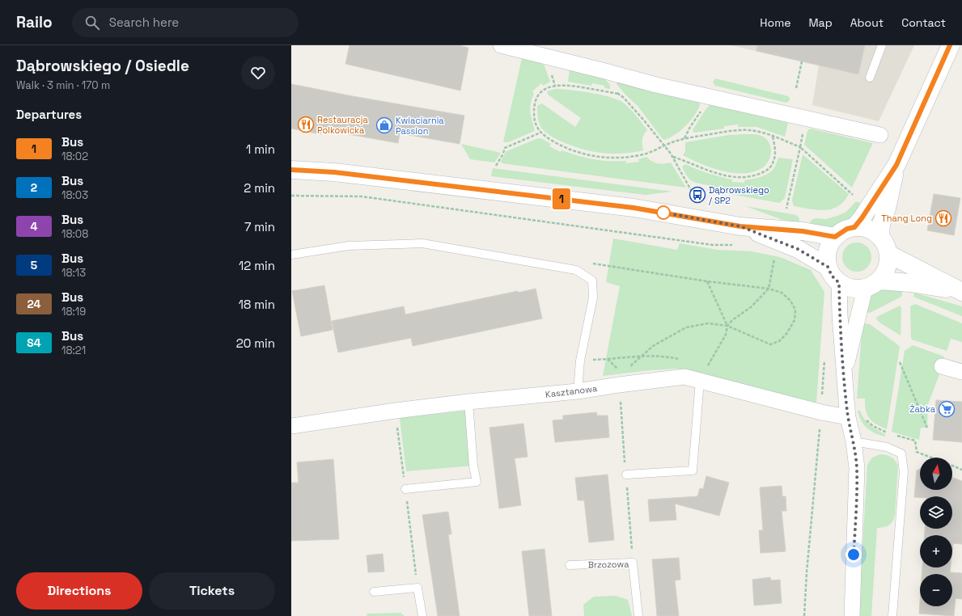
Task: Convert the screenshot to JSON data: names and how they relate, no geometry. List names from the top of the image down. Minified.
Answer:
{"streets":{"street":["Kasztanowa"],"lane":["Brzozowa"]},"places":{"restaurant":["Restauracja Polkowicka","Thang Long"],"shop":["Kwiaciarnia Passion"],"bus stop":["Dąbrowskiego / SP2"],"supermarket":["Żabka"]},"lines":["bus line 1"],"north":"top","page":{"header":"Railo","search":"Search here","nav":["Home","Map","About","Contact"],"heading":[["Dąbrowskiego / Osiedle","Walk · 3 min · 170 m"],"Departures"],"on_map":"1","list":[{"mark":"1","name":"Bus","note":"18:02","value":"1 min"},{"mark":"2","name":"Bus","note":"18:03","value":"2 min"},{"mark":"4","name":"Bus","note":"18:08","value":"7 min"},{"mark":"5","name":"Bus","note":"18:13","value":"12 min"},{"mark":"24","name":"Bus","note":"18:19","value":"18 min"},{"mark":"S4","name":"Bus","note":"18:21","value":"20 min"}],"map_buttons":["+","−"],"buttons":["Directions","Tickets"]}}
